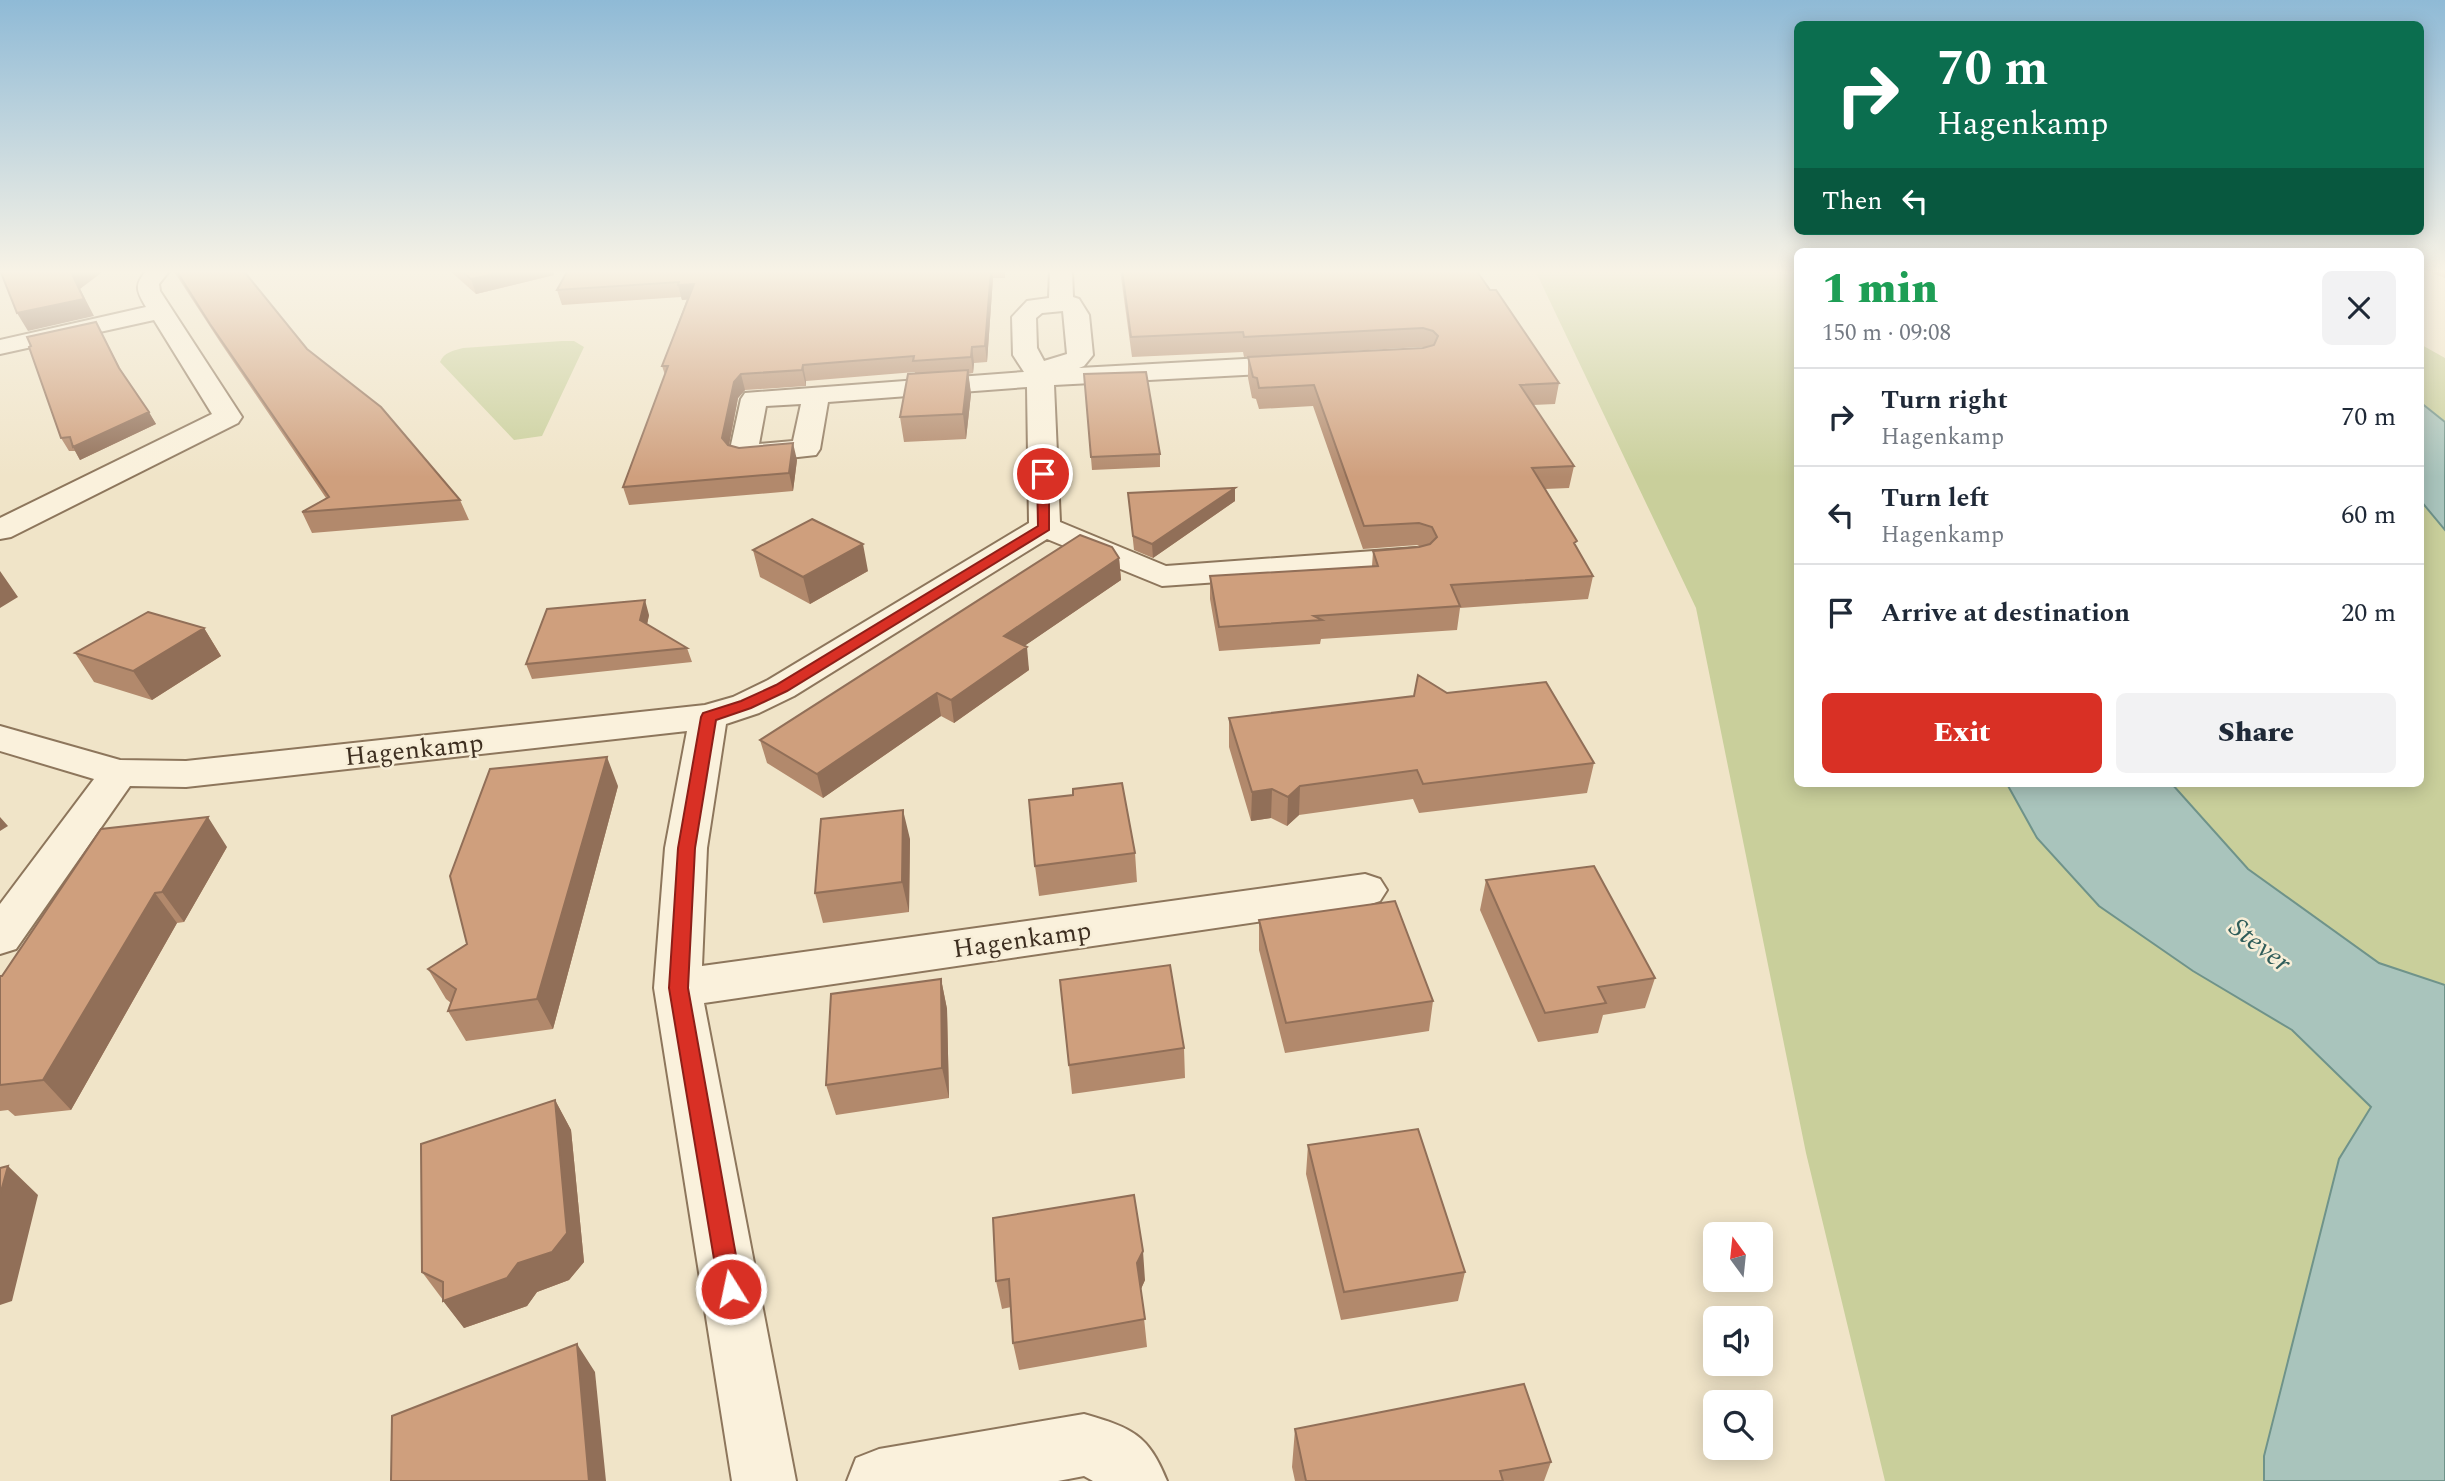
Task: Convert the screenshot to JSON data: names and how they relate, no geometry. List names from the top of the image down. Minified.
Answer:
{"streets":{"street":["Hagenkamp"]},"water":["Stever"],"north":"top","page":{"turn":["70 m","Hagenkamp"],"then":"Then","heading":["1 min","150 m · 09:08"],"list":[{"name":"Turn right","note":"Hagenkamp","value":"70 m"},{"name":"Turn left","note":"Hagenkamp","value":"60 m"},{"name":"Arrive at destination","value":"20 m"}],"buttons":["Exit","Share"]}}
